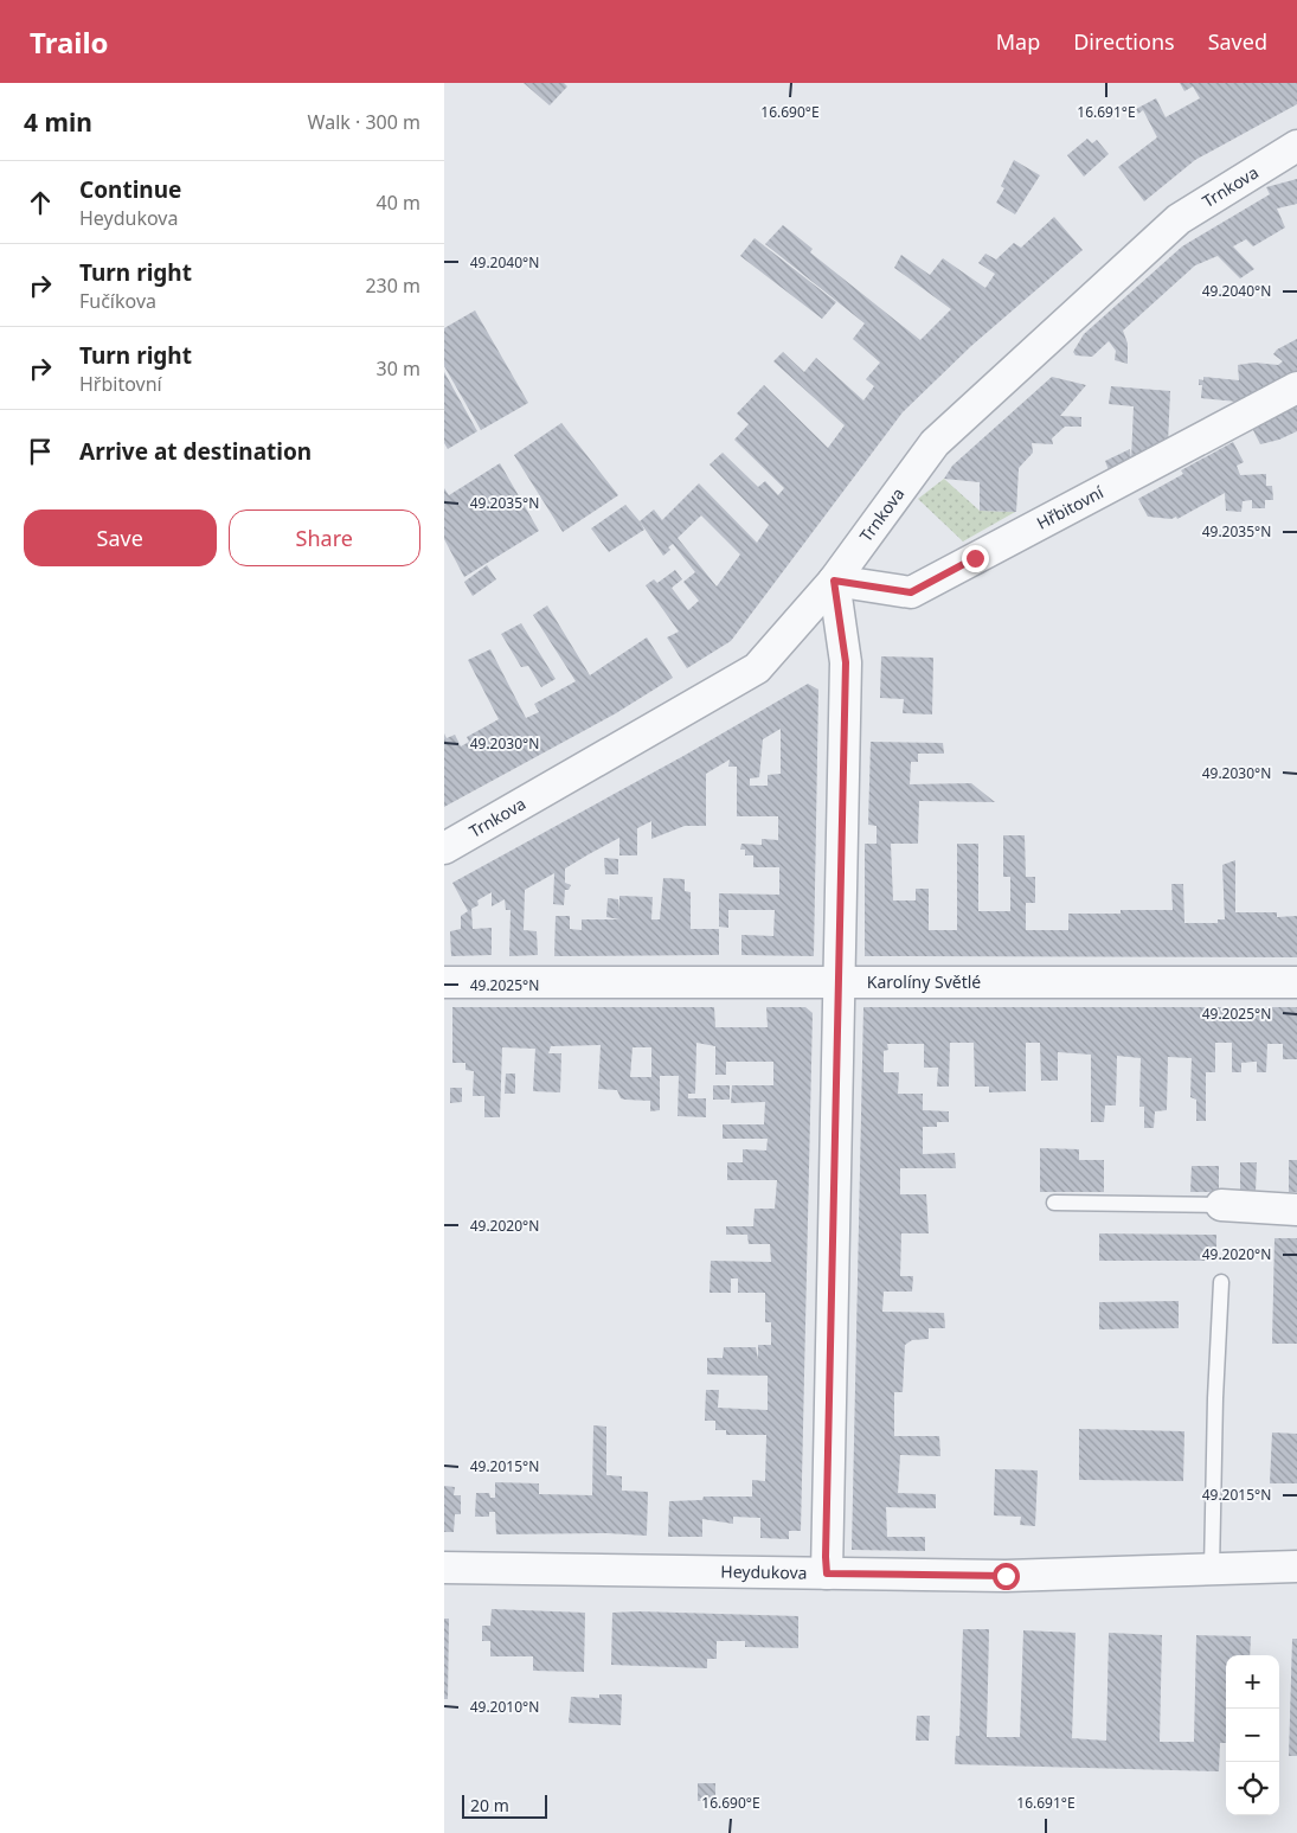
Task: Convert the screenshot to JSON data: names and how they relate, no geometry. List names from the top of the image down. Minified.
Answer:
{"streets":{"street":["Trnkova","Hřbitovní","Karolíny Světlé","Heydukova"]},"crossings":[["Trnkova","Hřbitovní"]],"scale_bar":"20 m","page":{"header":"Trailo","nav":["Map","Directions","Saved"],"heading":["4 min","Walk · 300 m"],"list":[["Continue","Heydukova","40 m"],["Turn right","Fučíkova","230 m"],["Turn right","Hřbitovní","30 m"],"Arrive at destination"],"buttons":["Save","Share"],"map_buttons":["+","−"],"scale":"20 m"},"coordinates":["16.690°E","16.691°E","49.2040°N","49.2035°N","49.2030°N","49.2025°N","49.2020°N","49.2015°N","49.2010°N"]}
